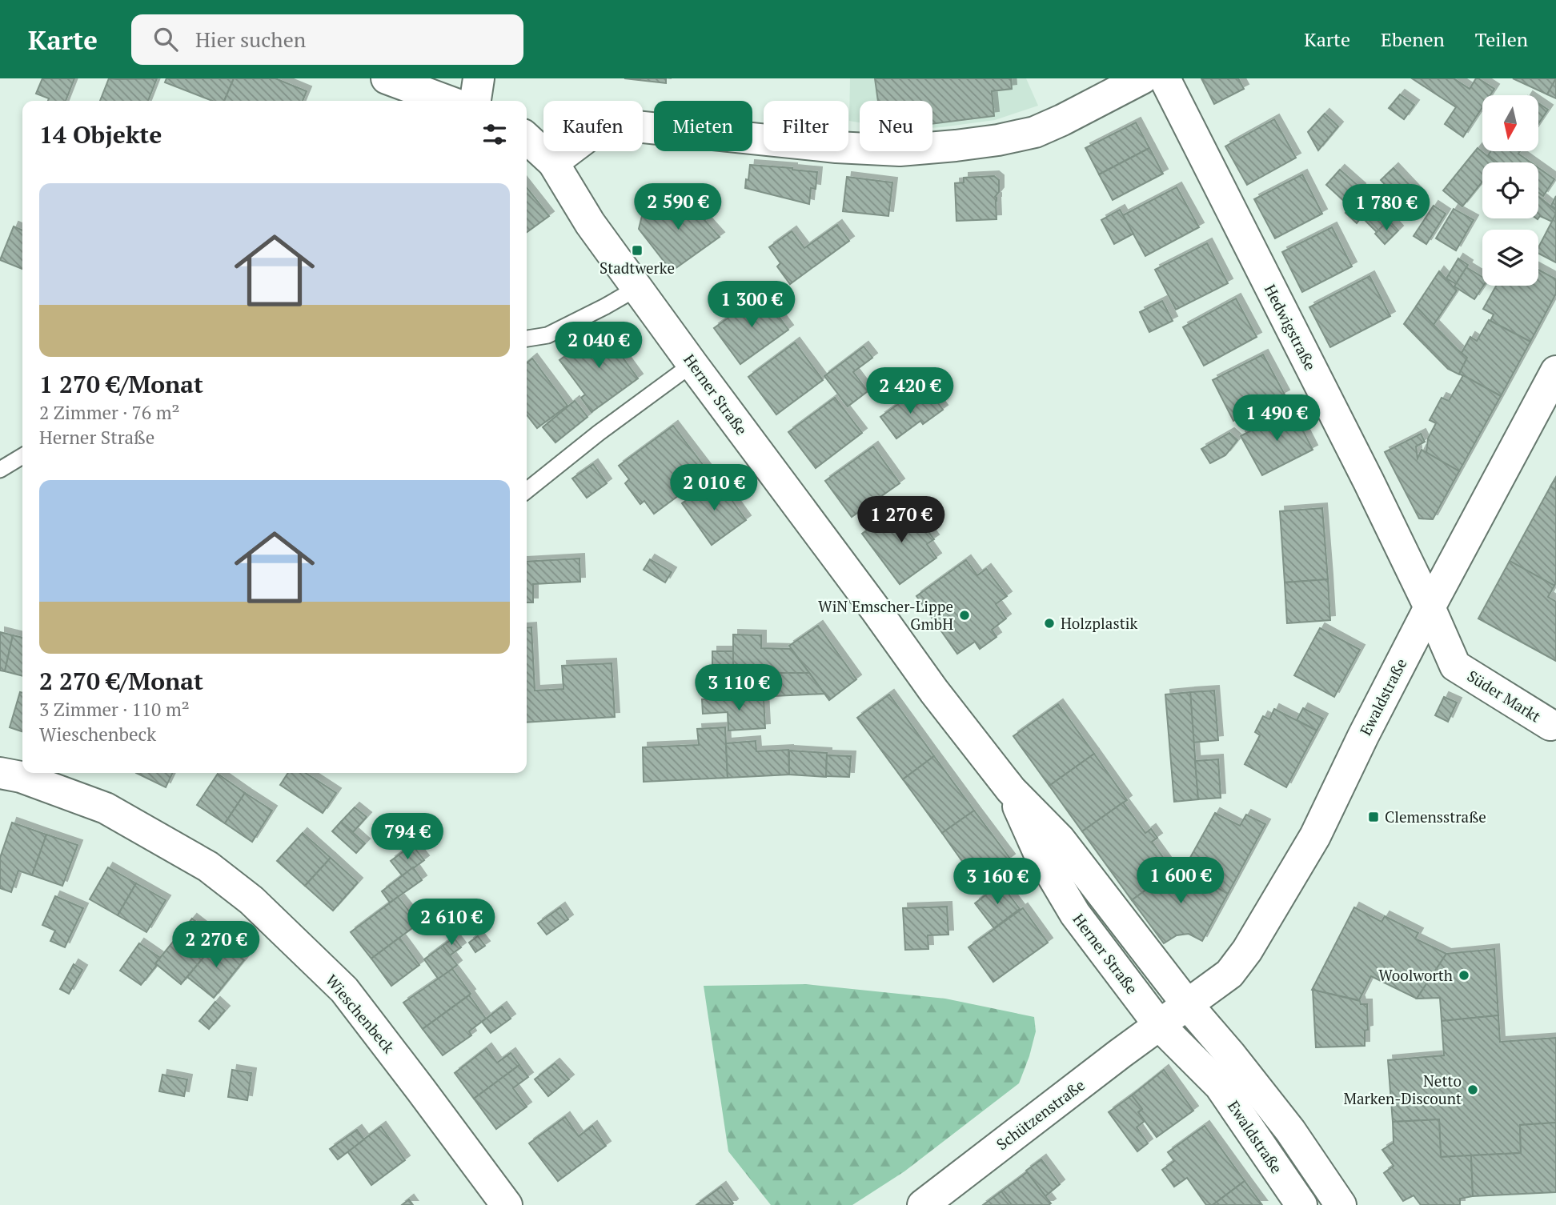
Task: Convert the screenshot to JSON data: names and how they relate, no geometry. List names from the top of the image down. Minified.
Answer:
{"streets":{"street":["Hedwigstraße","Herner Straße","Süder Markt","Ewaldstraße","Wieschenbeck","Schützenstraße"]},"crossings":[["Hedwigstraße","Süder Markt"],["Hedwigstraße","Ewaldstraße"],["Herner Straße","Ewaldstraße"],["Herner Straße","Schützenstraße"],["Süder Markt","Ewaldstraße"],["Ewaldstraße","Schützenstraße"]],"places":{"transit":["Stadtwerke","Clemensstraße"],"other":["WiN Emscher-Lippe GmbH","Holzplastik","Woolworth","Netto Marken-Discount"]},"north":"bottom","page":{"header":"Karte","search":"Hier suchen","nav":["Karte","Ebenen","Teilen"],"chip":["Kaufen","Mieten","Filter","Neu"],"heading":"14 Objekte","list":[{"name":"1 270 €/Monat","note":"2 Zimmer · 76 m² · Herner Straße"},{"name":"2 270 €/Monat","note":"3 Zimmer · 110 m² · Wieschenbeck"}],"price":["2 590 €","1 780 €","1 300 €","2 040 €","2 420 €","1 490 €","2 010 €","1 270 €","3 110 €","794 €","1 600 €","3 160 €","2 610 €","2 270 €"]}}
